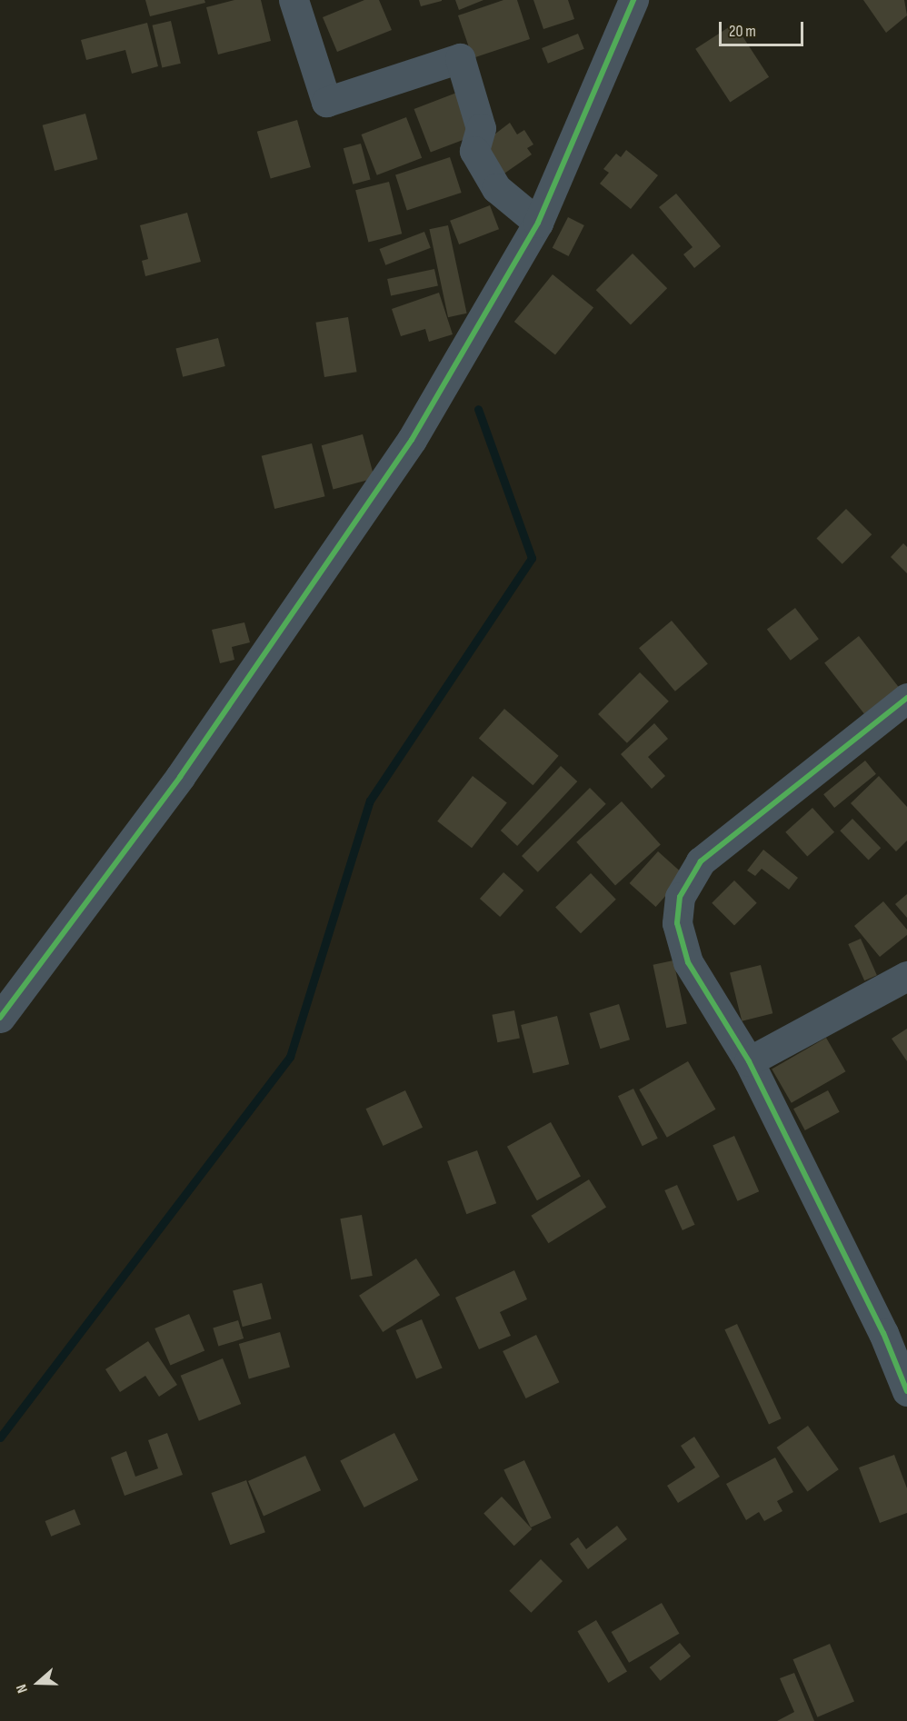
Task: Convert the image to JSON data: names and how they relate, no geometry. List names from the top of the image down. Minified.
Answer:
{"scale_bar":"20 m","north":"left"}
